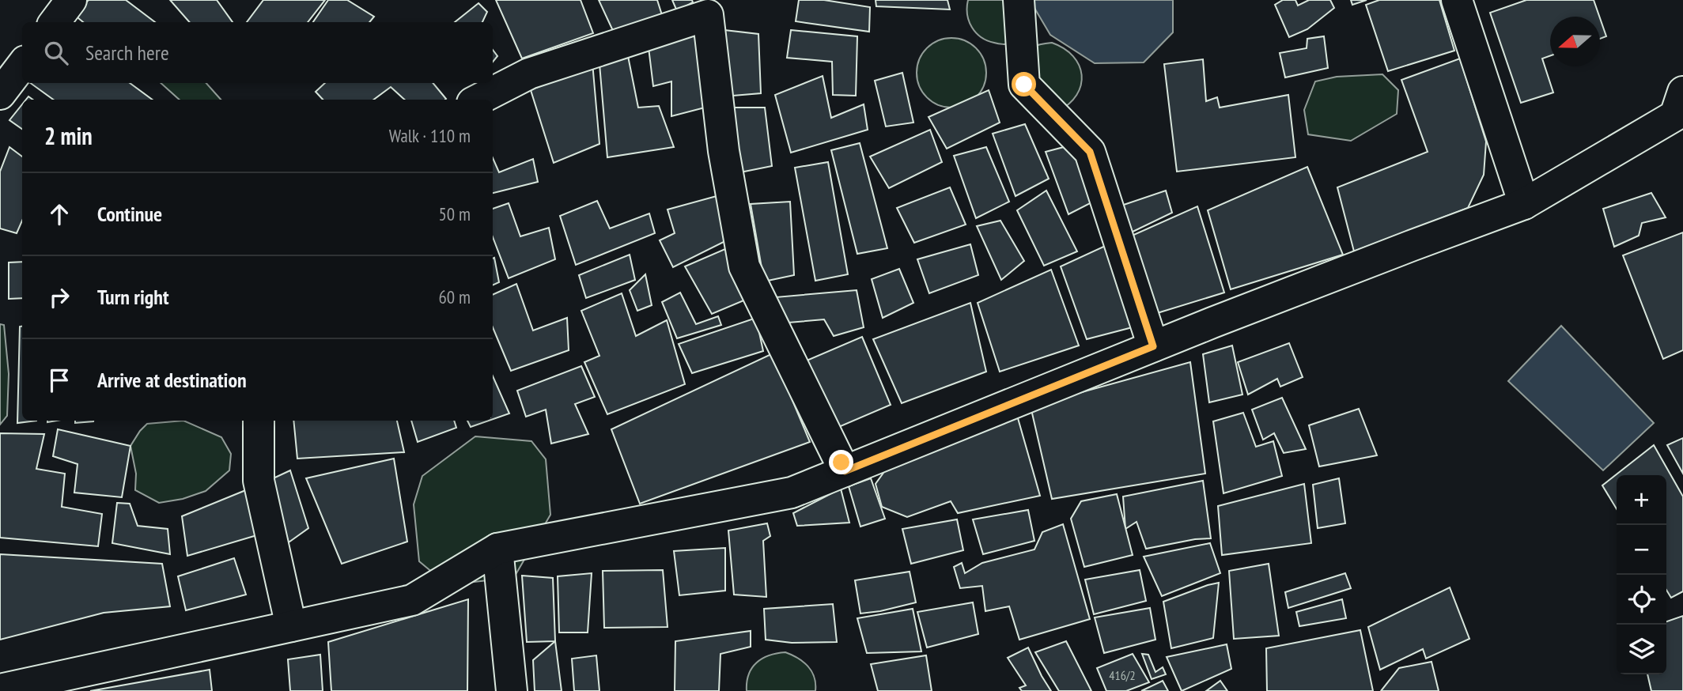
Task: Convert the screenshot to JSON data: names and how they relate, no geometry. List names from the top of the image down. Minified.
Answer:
{"house_numbers":["416/2"],"north":"left","page":{"search":"Search here","heading":["2 min","Walk · 110 m"],"list":[["Continue","50 m"],["Turn right","60 m"],"Arrive at destination"],"map_buttons":["+","−"]}}
